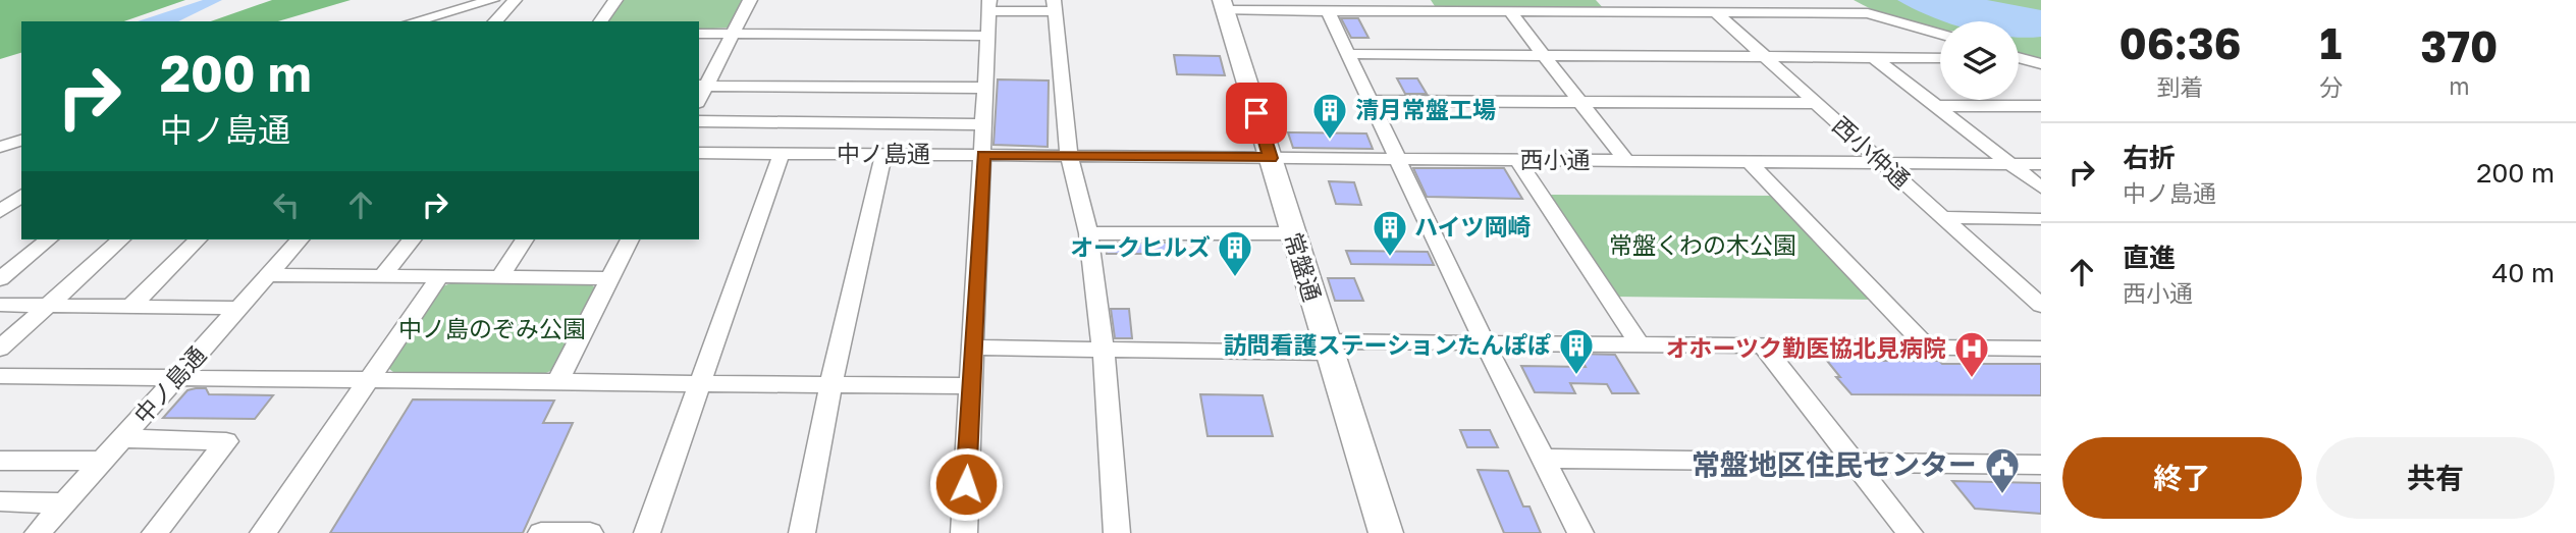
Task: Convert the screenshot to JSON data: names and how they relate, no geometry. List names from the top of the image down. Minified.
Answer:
{"streets":{"main road":["常盤通"],"street":["西小仲通","中ノ島通","西小通"]},"crossings":[["西小仲通","西小通"],["中ノ島通","西小通"],["西小通","常盤通"]],"parks":["常盤くわの木公園","中ノ島のぞみ公園"],"places":{"building":["清月常盤工場","ハイツ岡崎","オークヒルズ","訪問看護ステーションたんぽぽ"],"hospital":["オホーツク勤医協北見病院"],"public building":["常盤地区住民センター"]},"page":{"eta":["06:36","到着","1","分","370","m"],"turn":["200 m","中ノ島通"],"list":[{"name":"右折","note":"中ノ島通","value":"200 m"},{"name":"直進","note":"西小通","value":"40 m"}],"buttons":["終了","共有"]}}
